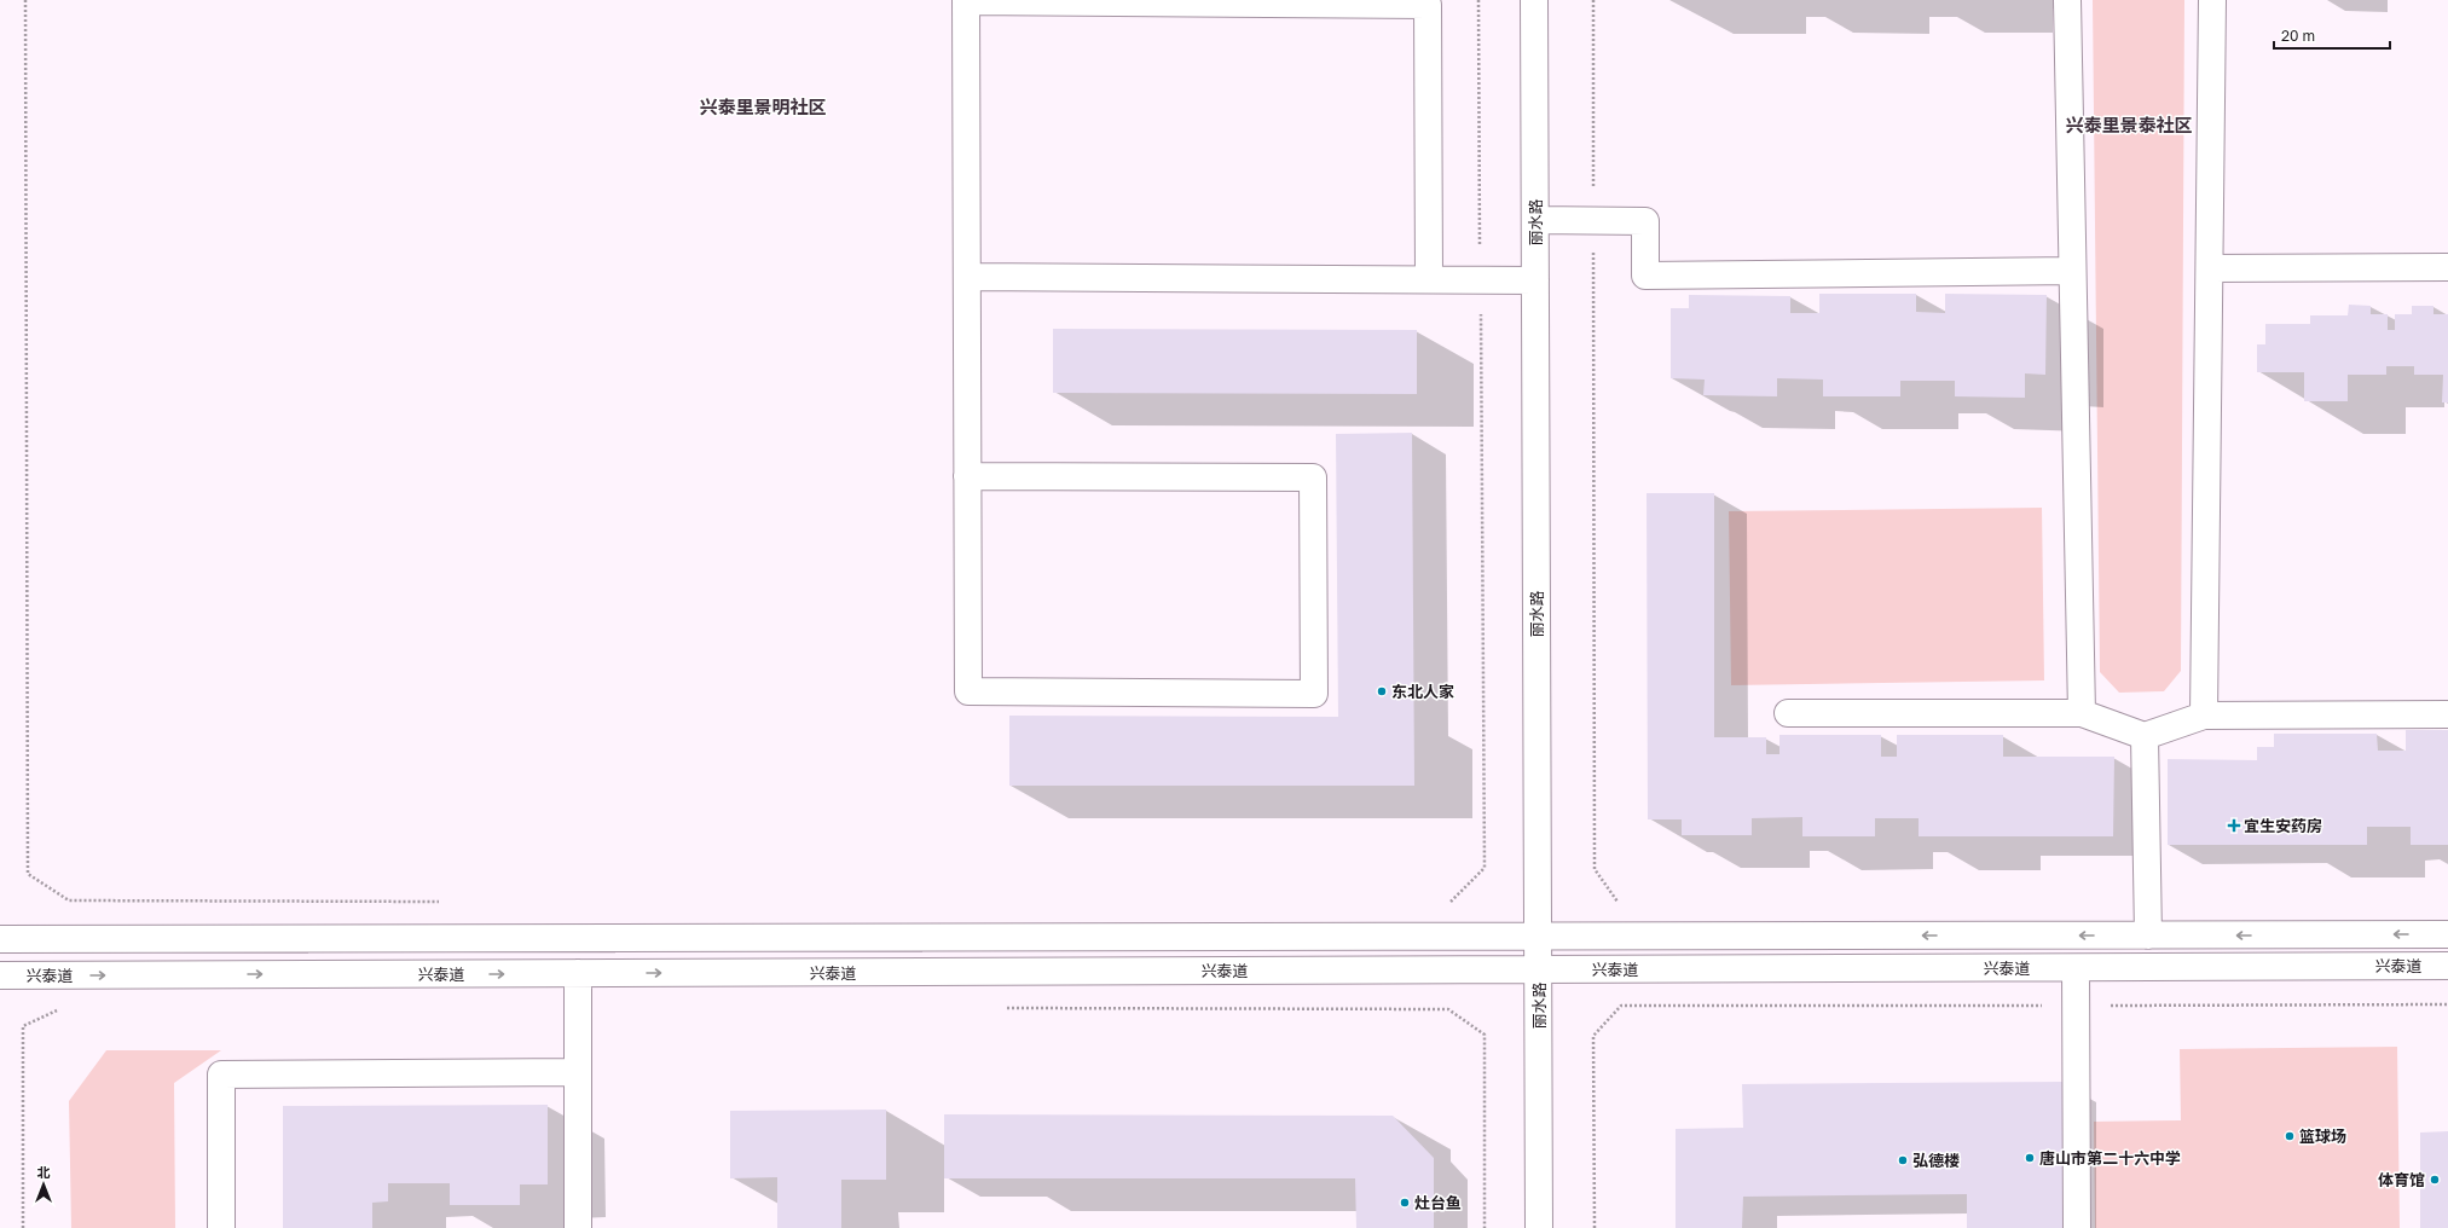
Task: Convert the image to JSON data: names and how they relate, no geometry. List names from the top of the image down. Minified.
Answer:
{"streets":{"street":["丽水路","兴泰道"]},"crossings":[["丽水路","兴泰道"]],"districts":["兴泰里景明社区","兴泰里景泰社区"],"places":{"other":["东北人家","篮球场","唐山市第二十六中学","弘德楼","体育馆","灶台鱼"],"health":["宜生安药房"]},"scale_bar":"20 m","north":"top"}
